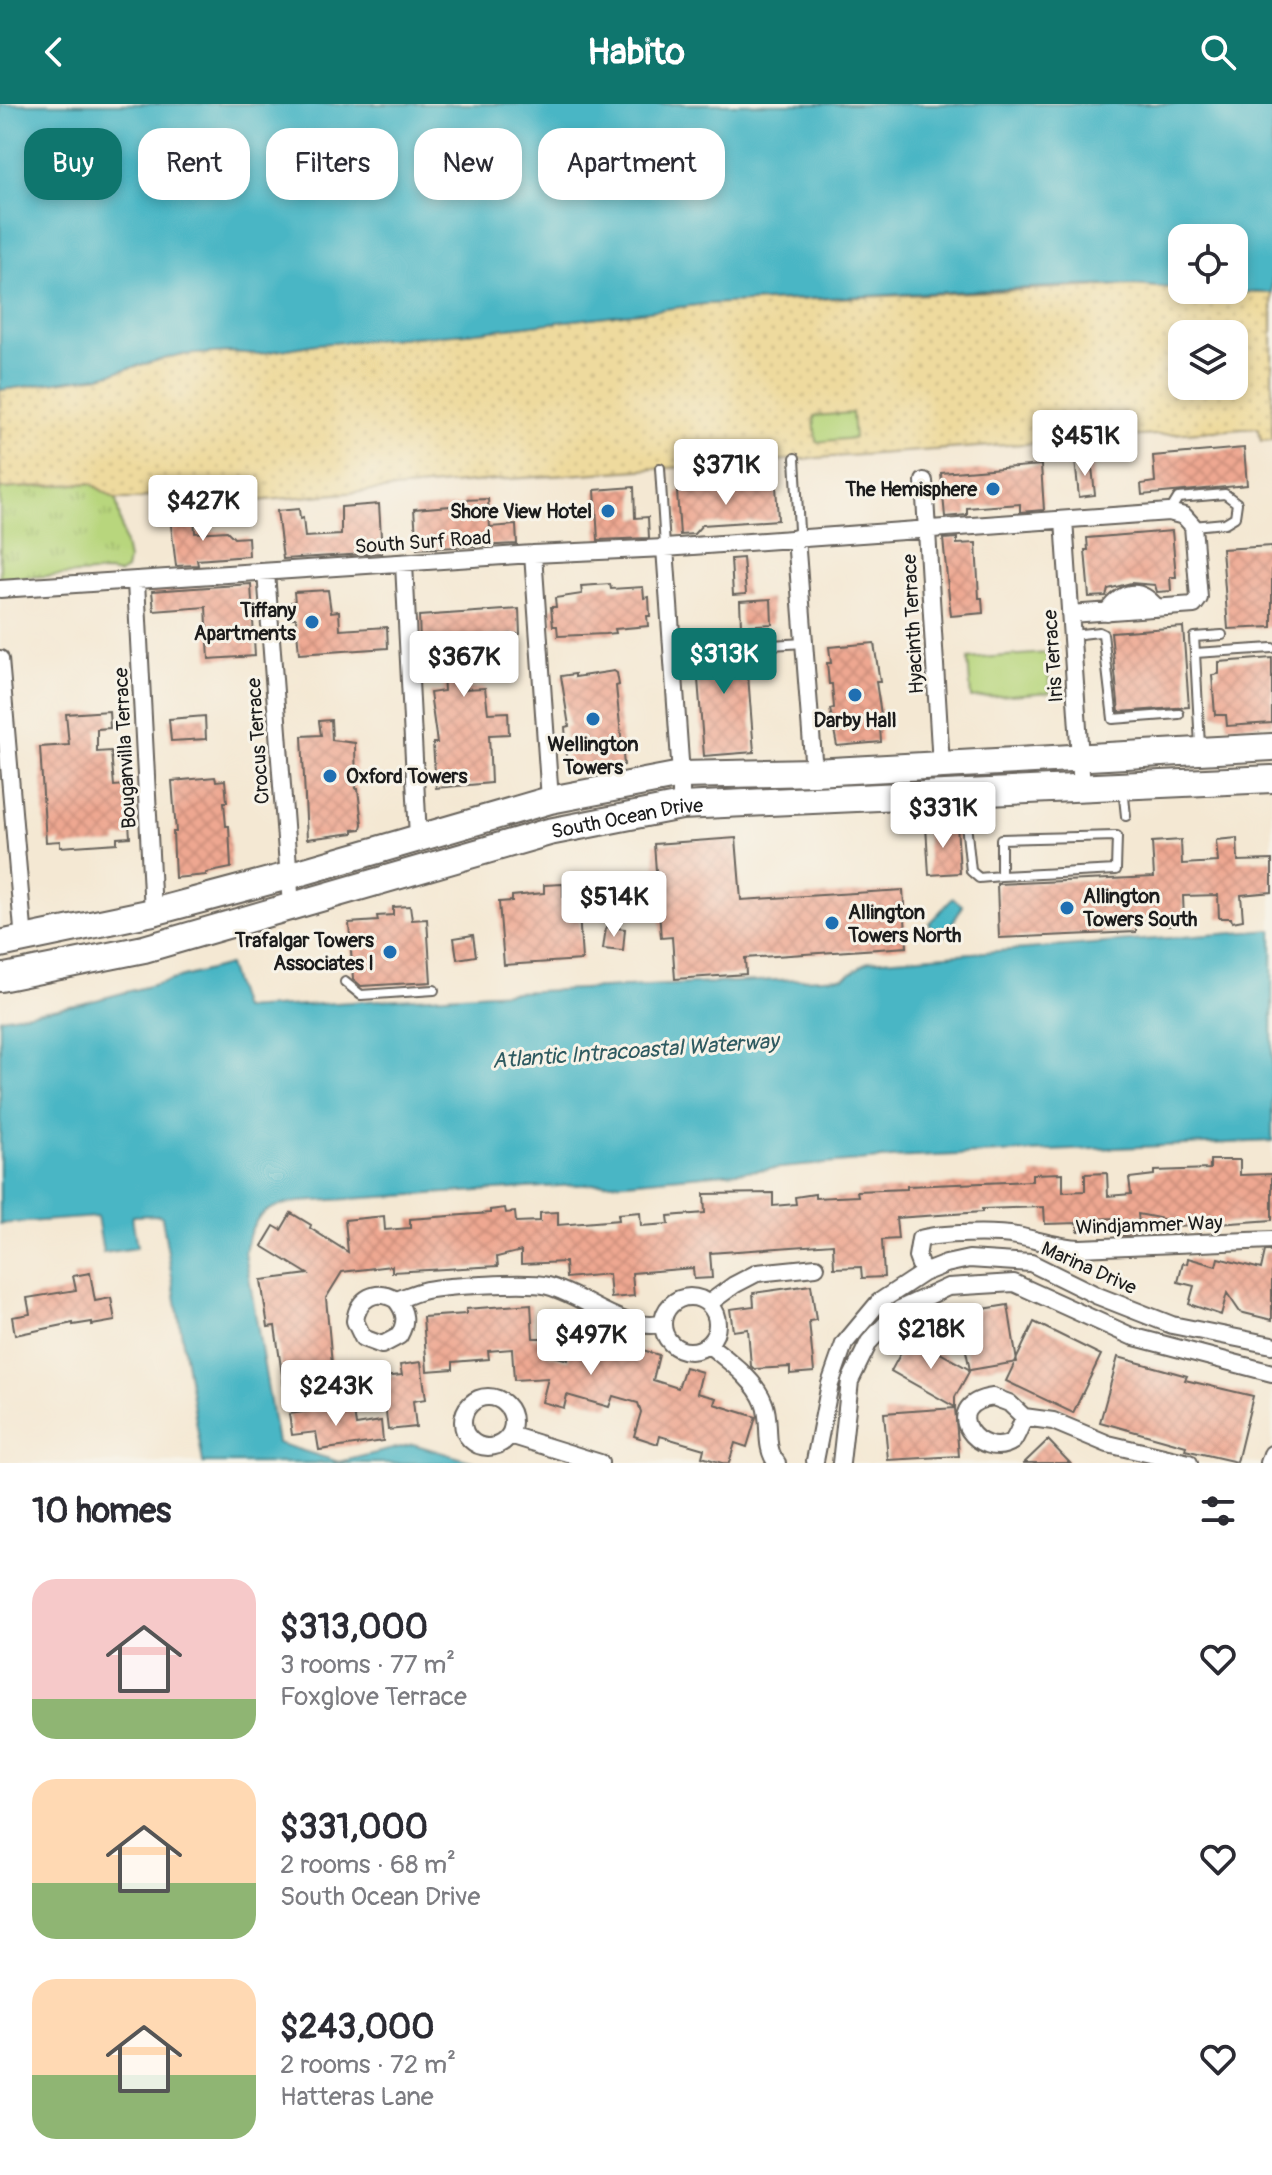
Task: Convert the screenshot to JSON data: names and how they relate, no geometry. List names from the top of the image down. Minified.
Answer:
{"streets":{"main road":["South Ocean Drive"],"street":["South Surf Road","Hyacinth Terrace","Iris Terrace","Crocus Terrace","Bouganvilla Terrace","Windjammer Way","Marina Drive"]},"crossings":[["South Surf Road","Hyacinth Terrace"],["South Surf Road","Iris Terrace"],["South Surf Road","Crocus Terrace"],["South Surf Road","Bouganvilla Terrace"],["Hyacinth Terrace","South Ocean Drive"],["Iris Terrace","South Ocean Drive"],["Crocus Terrace","South Ocean Drive"],["Bouganvilla Terrace","South Ocean Drive"],["Windjammer Way","Marina Drive"]],"water":["Atlantic Intracoastal Waterway"],"places":["The Hemisphere","Shore View Hotel","Tiffany Apartments","Darby Hall","Wellington Towers","Oxford Towers","Allington Towers South","Allington Towers North","Trafalgar Towers Associates I"],"page":{"header":"Habito","chip":["Buy","Rent","Filters","New","Apartment"],"price":["$451K","$371K","$427K","$313K","$367K","$331K","$514K","$218K","$497K","$243K"],"heading":"10 homes","list":[{"name":"$313,000","note":"3 rooms · 77 m² · Foxglove Terrace"},{"name":"$331,000","note":"2 rooms · 68 m² · South Ocean Drive"},{"name":"$243,000","note":"2 rooms · 72 m² · Hatteras Lane"}]}}
